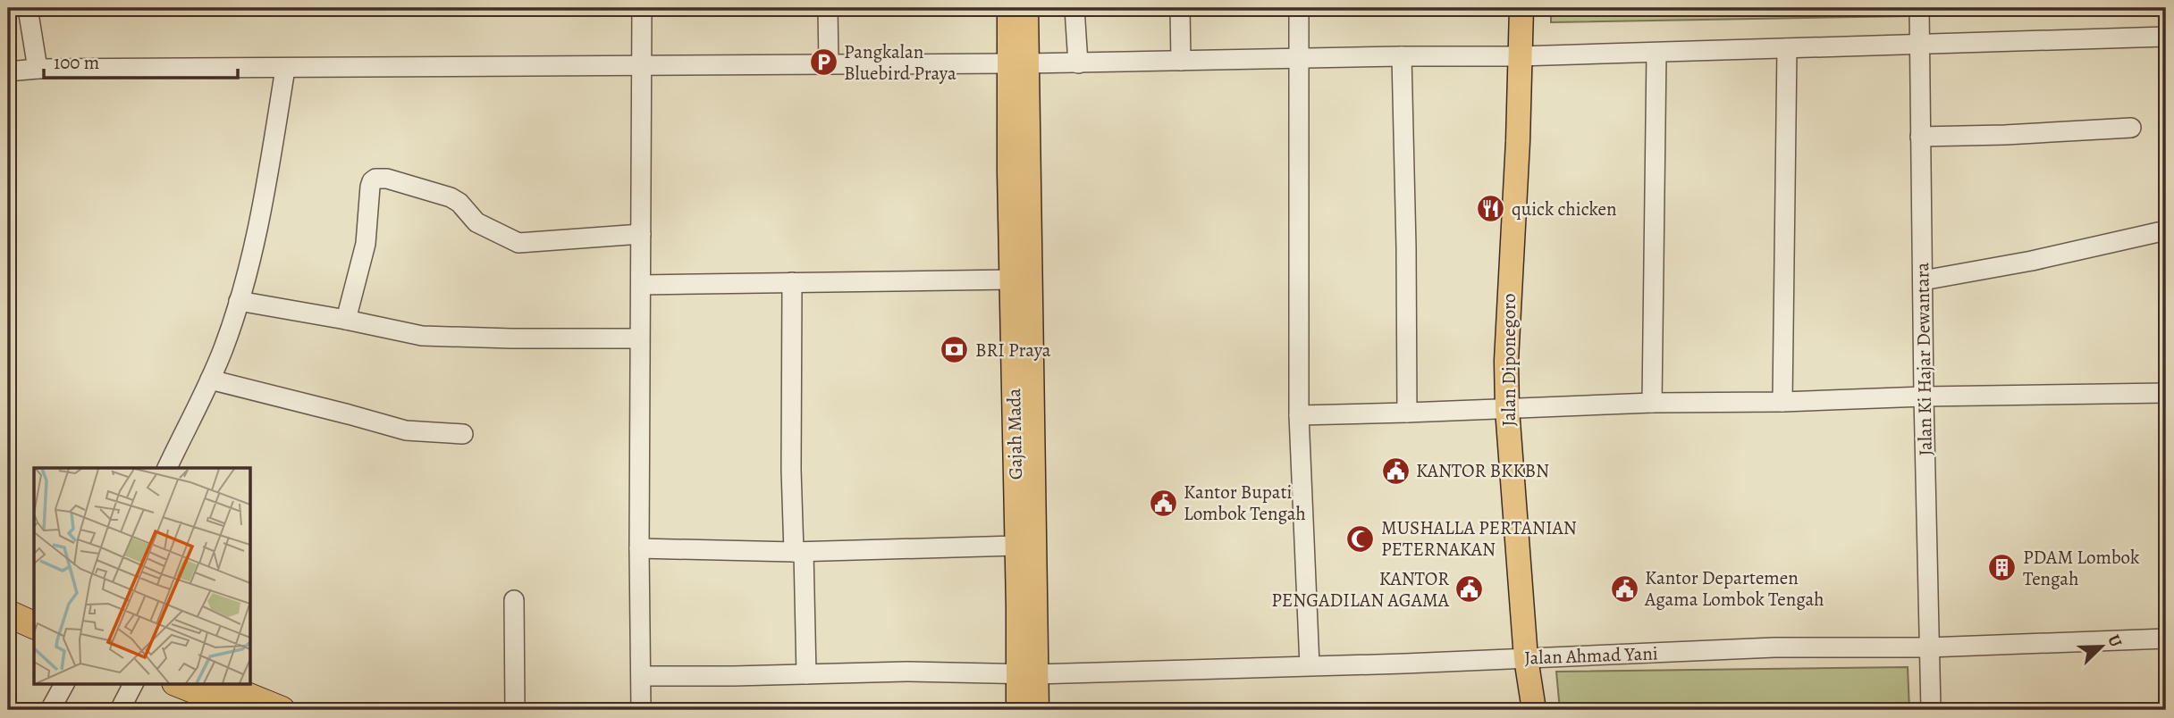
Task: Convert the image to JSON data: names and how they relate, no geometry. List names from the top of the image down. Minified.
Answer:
{"streets":{"main road":["Jalan Diponegoro","Gajah Mada"],"street":["Jalan Ki Hajar Dewantara","Jalan Ahmad Yani"]},"crossings":[["Jalan Ki Hajar Dewantara","Jalan Ahmad Yani"],["Jalan Diponegoro","Jalan Ahmad Yani"],["Gajah Mada","Jalan Ahmad Yani"]],"places":{"parking":["Pangkalan Bluebird Praya"],"restaurant":["quick chicken"],"bank":["BRI Praya"],"public building":["KANTOR BKKBN","Kantor Bupati Lombok Tengah","Kantor Departemen Agama Lombok Tengah","KANTOR PENGADILAN AGAMA"],"mosque":["MUSHALLA PERTANIAN PETERNAKAN"],"building":["PDAM Lombok Tengah"]},"scale_bar":"100 m","north":"top right"}
